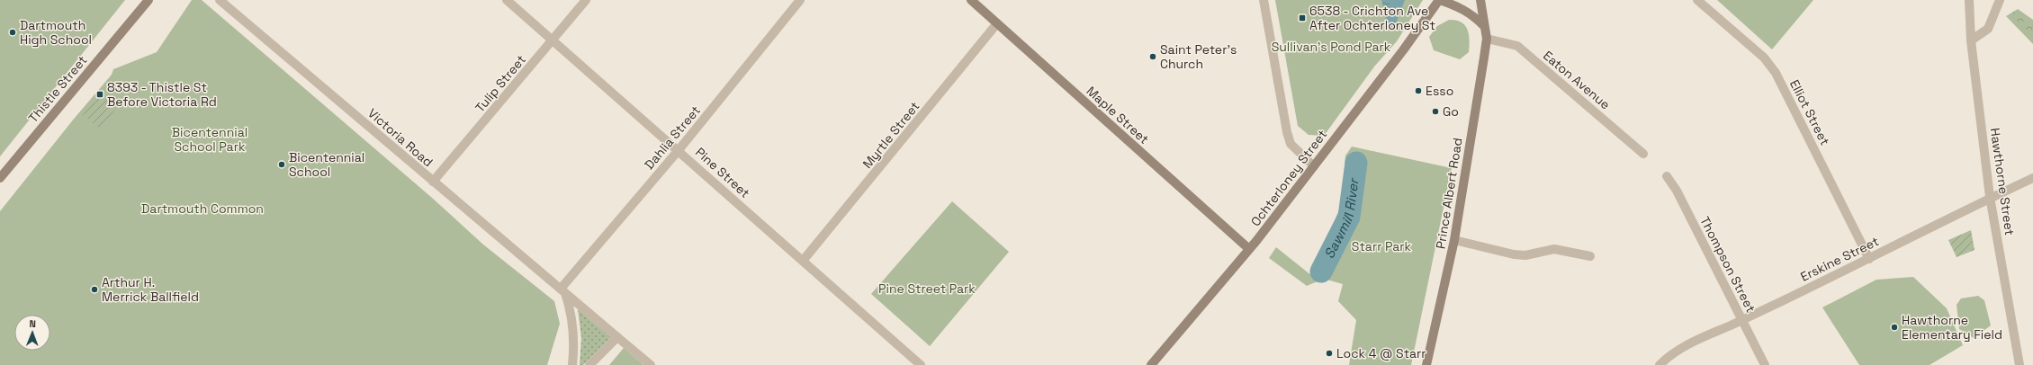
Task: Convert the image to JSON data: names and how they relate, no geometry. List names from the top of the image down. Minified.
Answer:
{"streets":{"main road":["Thistle Street","Maple Street","Ochterloney Street","Prince Albert Road"],"street":["Eaton Avenue","Tulip Street","Elliot Street","Myrtle Street","Victoria Road","Dahlia Street","Pine Street","Hawthorne Street","Erskine Street","Thompson Street"]},"crossings":[["Eaton Avenue","Prince Albert Road"],["Tulip Street","Victoria Road"],["Tulip Street","Pine Street"],["Elliot Street","Erskine Street"],["Maple Street","Myrtle Street"],["Maple Street","Ochterloney Street"],["Myrtle Street","Pine Street"],["Victoria Road","Dahlia Street"],["Dahlia Street","Pine Street"],["Hawthorne Street","Erskine Street"],["Erskine Street","Thompson Street"]],"water":["Sawmill River"],"parks":["Sullivan's Pond Park","Bicentennial School Park","Dartmouth Common","Starr Park","Pine Street Park"],"places":{"transit":["6538 - Crichton Ave After Ochterloney St","8393 - Thistle St Before Victoria Rd"],"other":["Dartmouth High School","Saint Peter's Church","Esso","Go","Bicentennial School","Arthur H. Merrick Ballfield","Hawthorne Elementary Field","Lock 4 @ Starr"]},"north":"top"}
